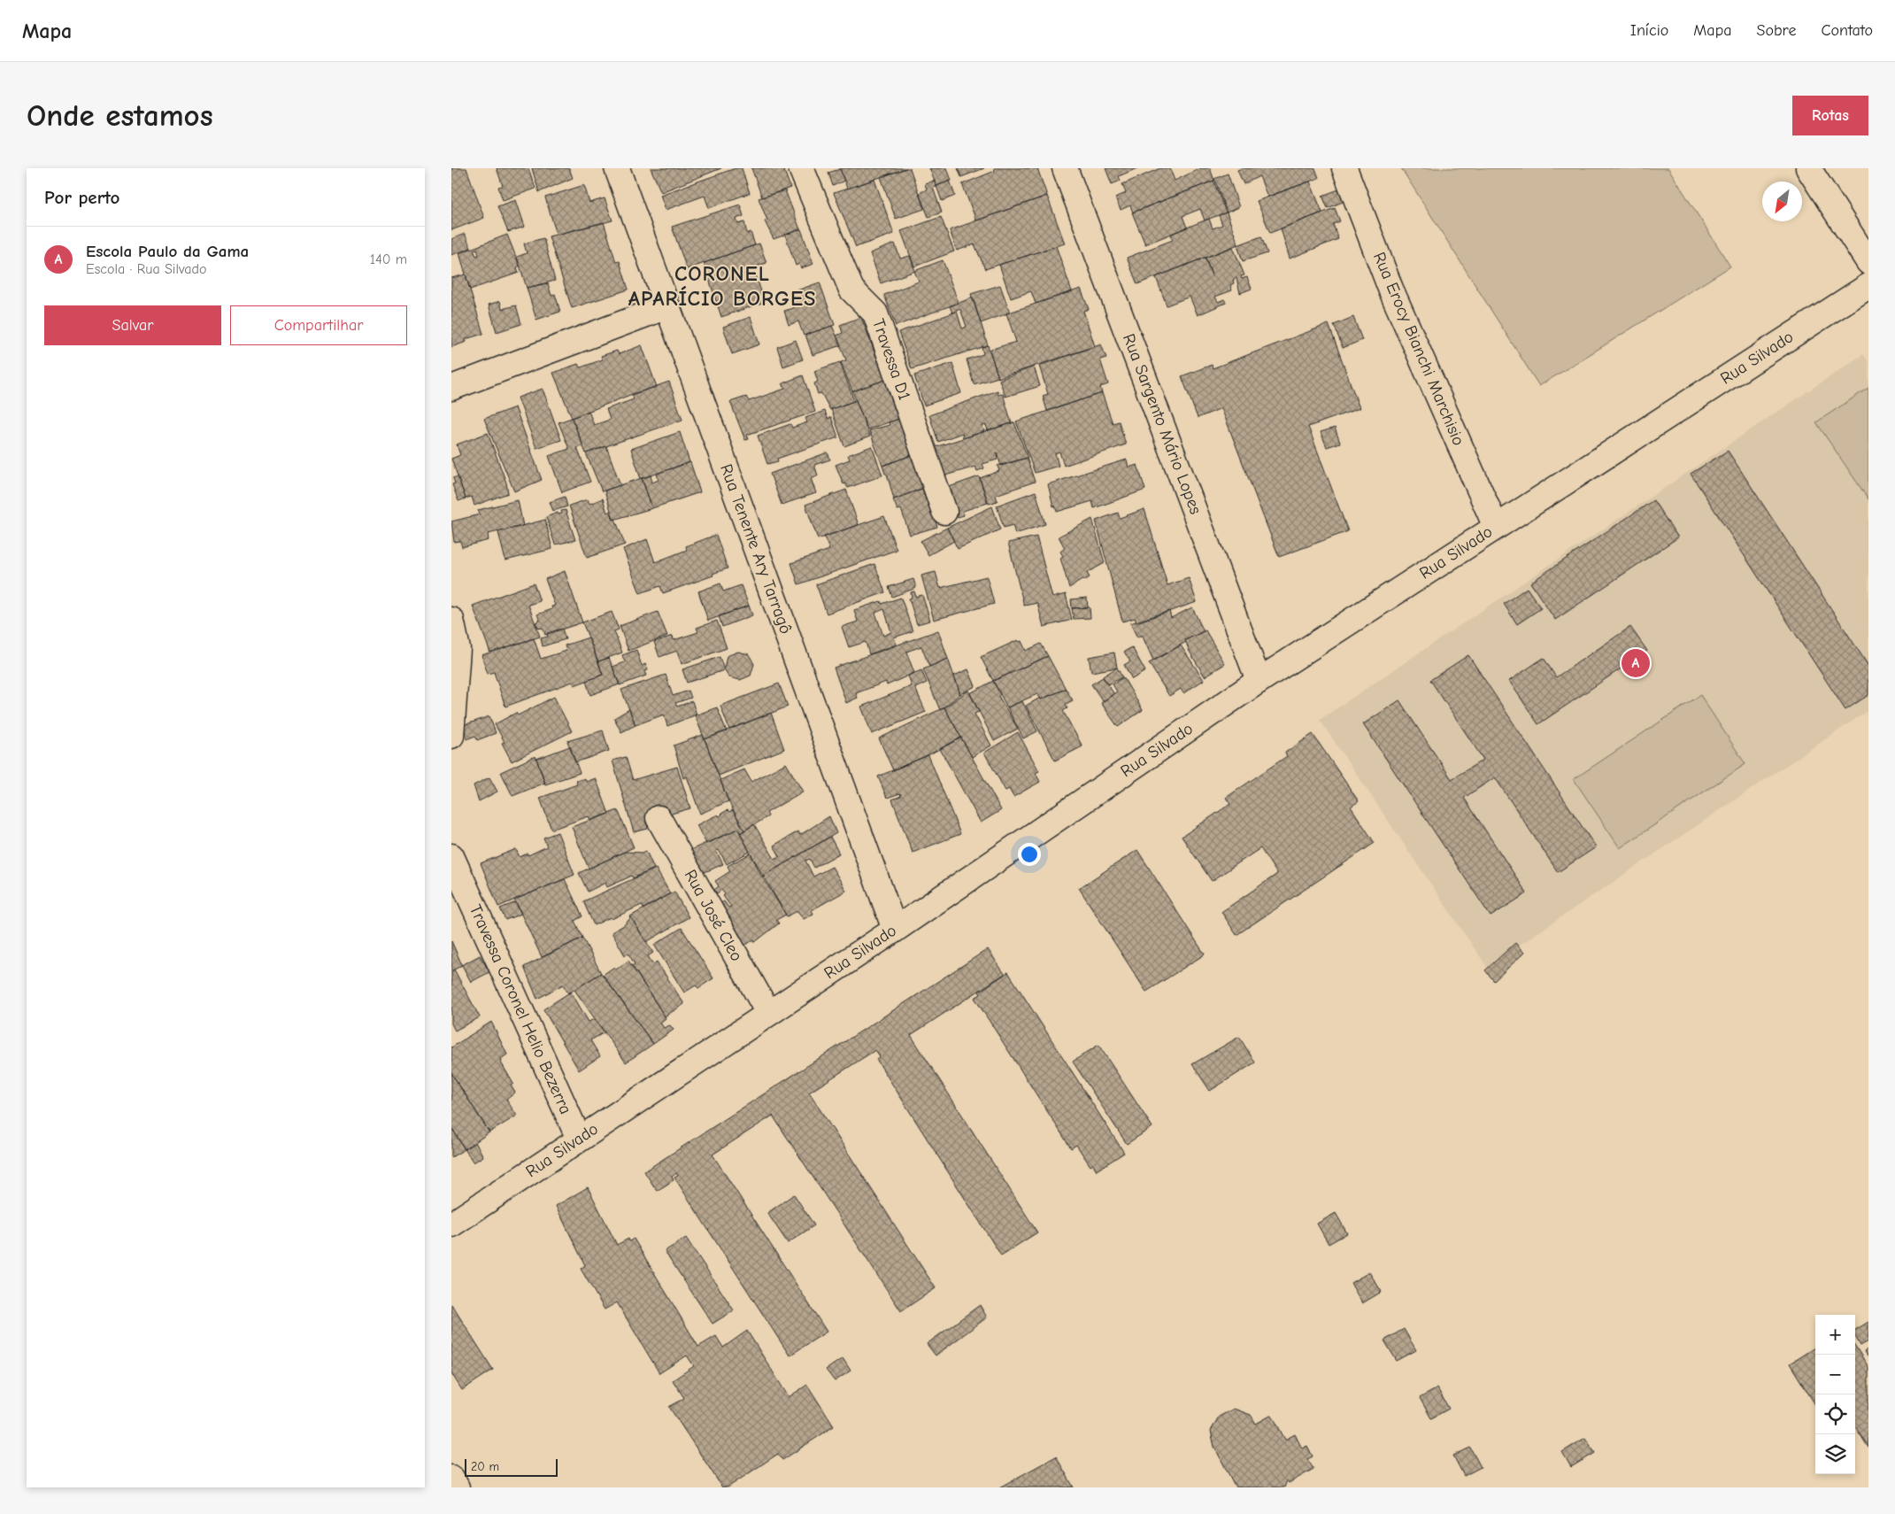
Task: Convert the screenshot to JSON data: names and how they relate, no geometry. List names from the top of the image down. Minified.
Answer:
{"streets":{"street":["Rua Erocy Bianchi Marchisio","Rua Silvado","Travessa D1","Rua Sargento Mário Lopes","Rua Tenente Ary Tarragô","Rua José Cleo","Travessa Coronel Helio Bezerra"]},"crossings":[["Rua Erocy Bianchi Marchisio","Rua Silvado"],["Rua Silvado","Rua Sargento Mário Lopes"],["Rua Silvado","Rua Tenente Ary Tarragô"],["Rua Silvado","Rua José Cleo"],["Rua Silvado","Travessa Coronel Helio Bezerra"]],"districts":["CORONEL APARÍCIO BORGES"],"scale_bar":"20 m","north":"bottom left","page":{"header":"Mapa","nav":["Início","Mapa","Sobre","Contato"],"buttons":["Rotas",["Salvar","Compartilhar"]],"title":"Onde estamos","heading":"Por perto","list":[{"mark":"A","name":"Escola Paulo da Gama","note":"Escola · Rua Silvado","value":"140 m"}],"pins":"A","map_buttons":["+","−"],"scale":"20 m"}}
